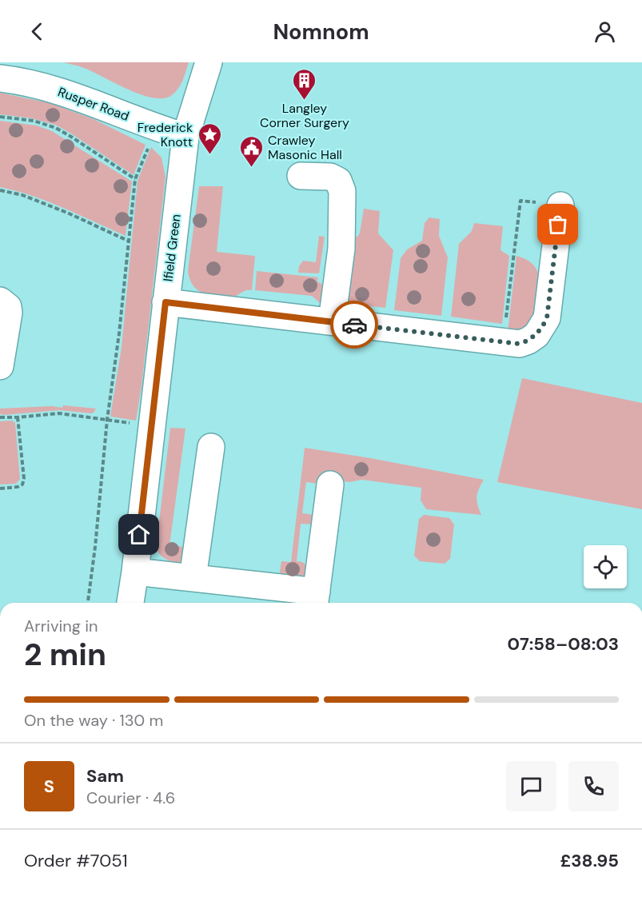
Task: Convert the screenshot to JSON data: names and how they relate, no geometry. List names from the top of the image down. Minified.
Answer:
{"streets":{"street":["Rusper Road","Ifield Green"]},"crossings":[["Rusper Road","Ifield Green"]],"places":{"building":["Langley Corner Surgery"],"place":["Frederick Knott"],"public building":["Crawley Masonic Hall"]},"page":{"header":"Nomnom","heading":["2 min","Arriving in","07:58–08:03"],"panel":["Sam","Courier · 4.6","Order #7051","£38.95"],"bar":"On the way · 130 m","round":"S"}}
